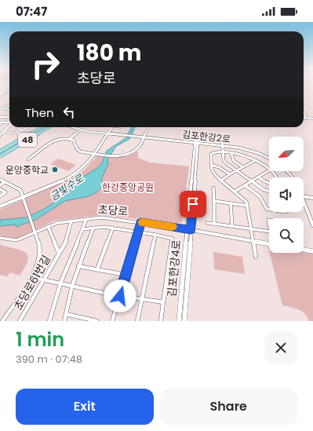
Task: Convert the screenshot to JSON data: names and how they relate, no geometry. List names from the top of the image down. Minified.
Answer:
{"streets":{"main road":["48"],"street":["김포한강2로","초당로","김포한강4로","초당로61번길"]},"crossings":[["김포한강2로","김포한강4로"],["초당로","김포한강4로"],["초당로","초당로61번길"]],"water":["금빛수로"],"parks":["한강중앙공원"],"places":["운양중학교"],"north":"bottom left","page":{"status":"07:47","turn":["180 m","초당로"],"then":"Then","heading":["1 min","390 m · 07:48"],"buttons":["Exit","Share"]}}
